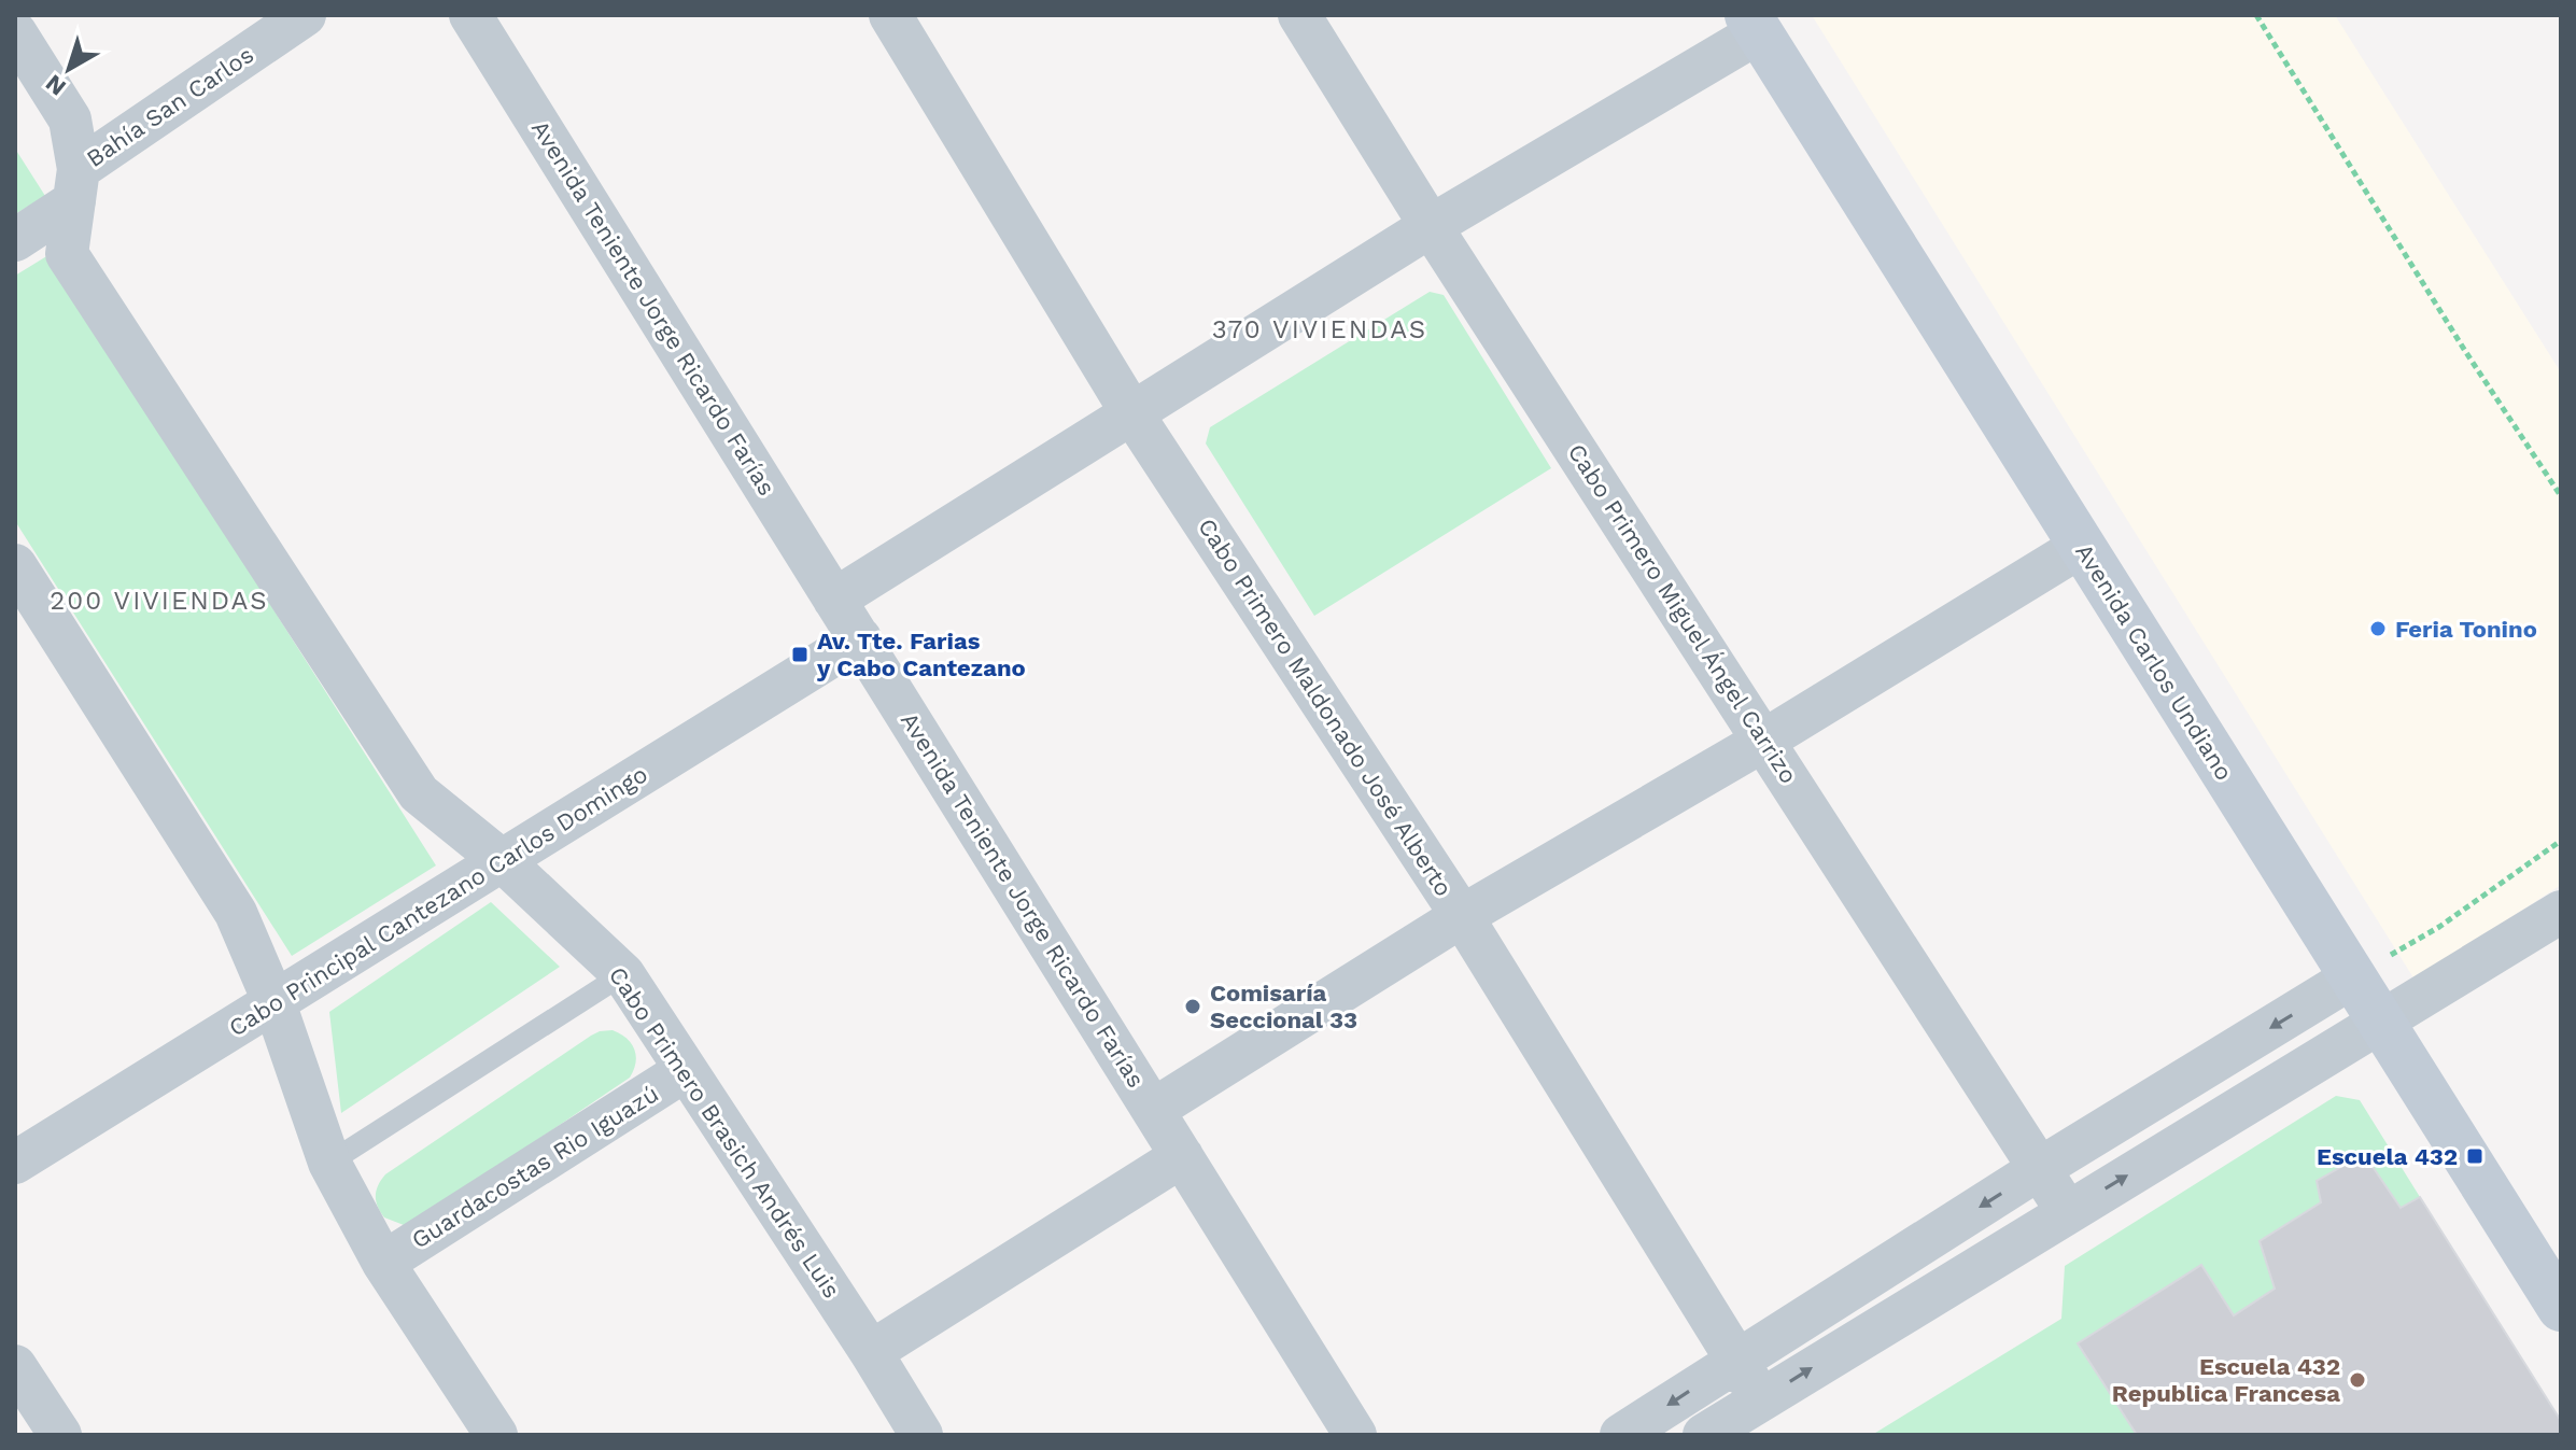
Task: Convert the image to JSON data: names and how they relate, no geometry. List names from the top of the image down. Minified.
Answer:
{"streets":{"street":["Bahía San Carlos","Avenida Teniente Jorge Ricardo Farías","Cabo Primero Miguel Ángel Carrizo","Avenida Carlos Undiano","Cabo Primero Maldonado José Alberto","Cabo Principal Cantezano Carlos Domingo","Cabo Primero Brasich Andrés Luis","Guardacostas Rio Iguazú"]},"crossings":[["Bahía San Carlos","Cabo Primero Brasich Andrés Luis"],["Avenida Teniente Jorge Ricardo Farías","Cabo Principal Cantezano Carlos Domingo"],["Cabo Principal Cantezano Carlos Domingo","Cabo Primero Brasich Andrés Luis"],["Cabo Primero Brasich Andrés Luis","Guardacostas Rio Iguazú"]],"districts":["370 VIVIENDAS","200 VIVIENDAS"],"places":{"other":["Feria Tonino","Comisaría Seccional 33","Escuela 432 Republica Francesa"],"transit":["Av. Tte. Farias y Cabo Cantezano","Escuela 432"]},"north":"bottom left"}
